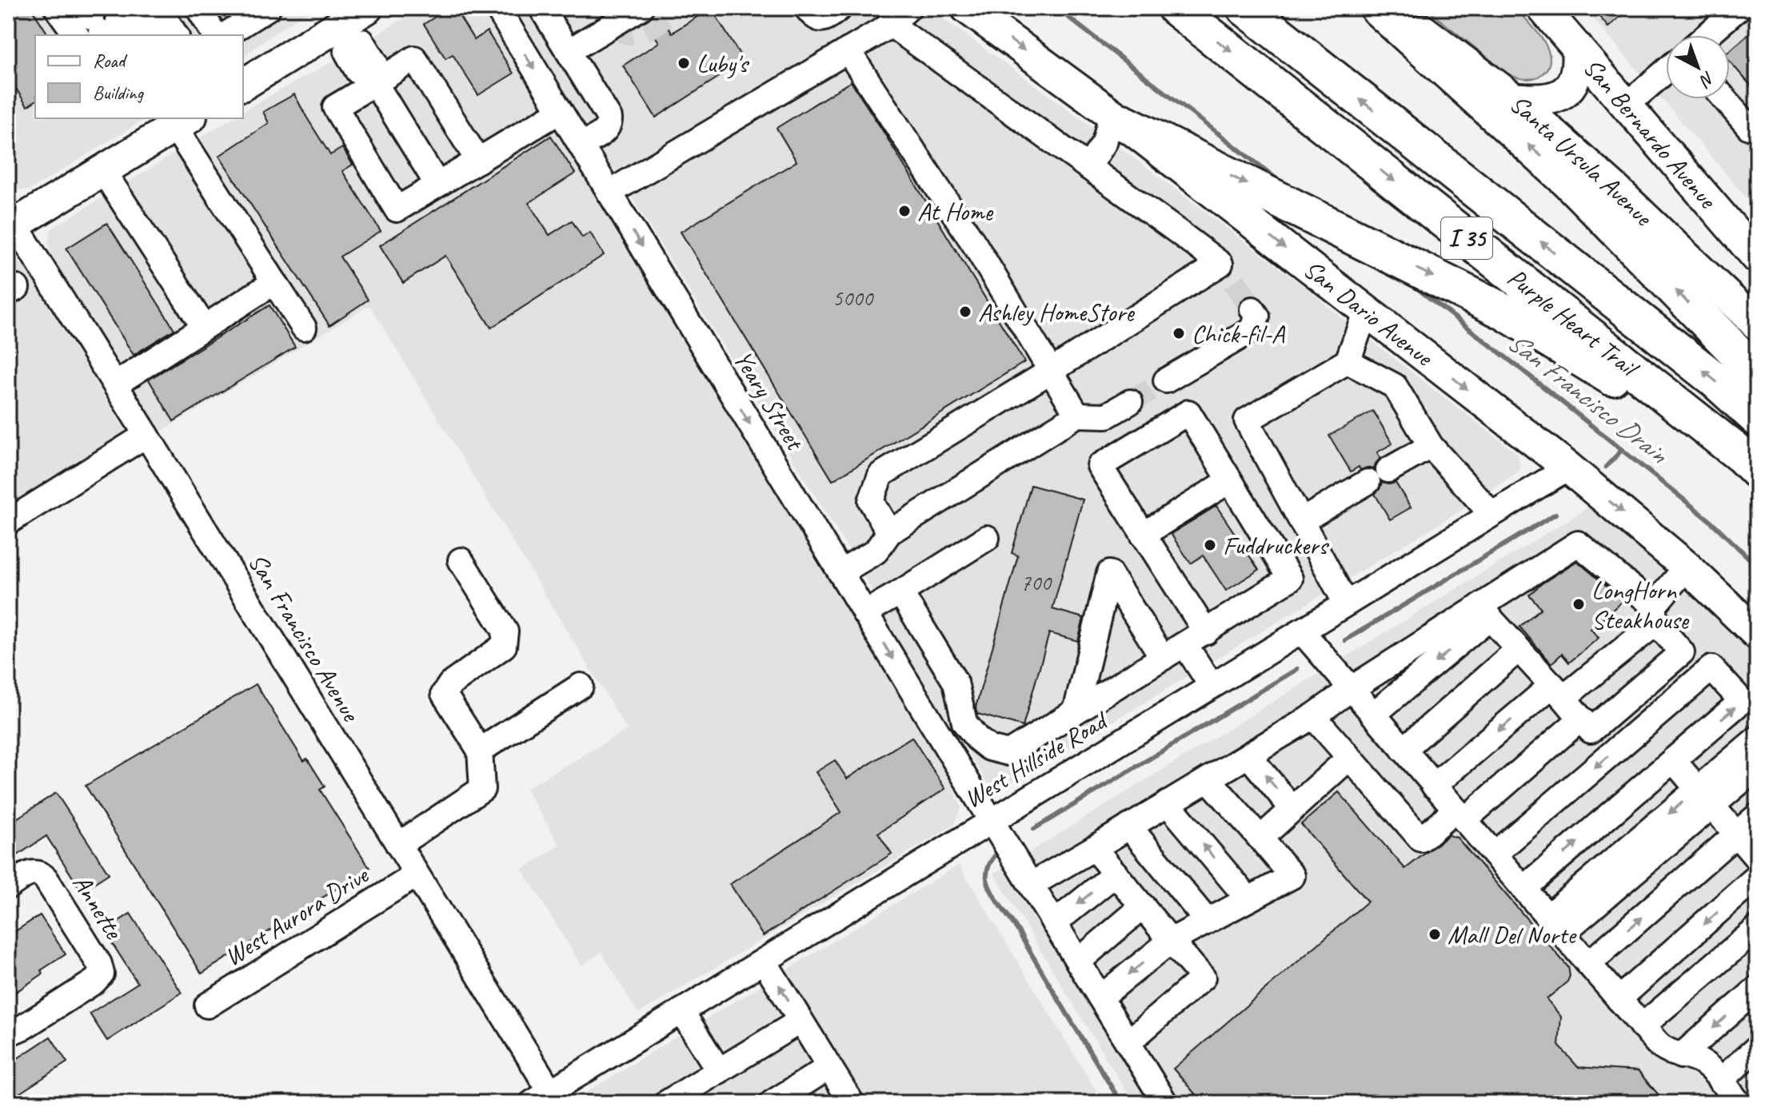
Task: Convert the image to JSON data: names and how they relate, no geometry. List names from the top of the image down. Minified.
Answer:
{"streets":{"highway":["I 35","Purple Heart Trail"],"main road":["San Bernardo Avenue","Santa Ursula Avenue","San Dario Avenue"],"street":["Yeary Street","San Francisco Avenue","West Hillside Road","Annette","West Aurora Drive"]},"crossings":[["San Dario Avenue","West Hillside Road"],["Yeary Street","West Hillside Road"],["San Francisco Avenue","West Hillside Road"],["San Francisco Avenue","West Aurora Drive"]],"one_way":["San Dario Avenue","Yeary Street"],"water":["San Francisco Drain"],"places":["Luby's","At Home","Ashley HomeStore","Chick-fil-A","Fuddruckers","LongHorn Steakhouse","Mall Del Norte"],"house_numbers":["5000","700"],"legend":["Road","Building"],"north":"bottom right"}
